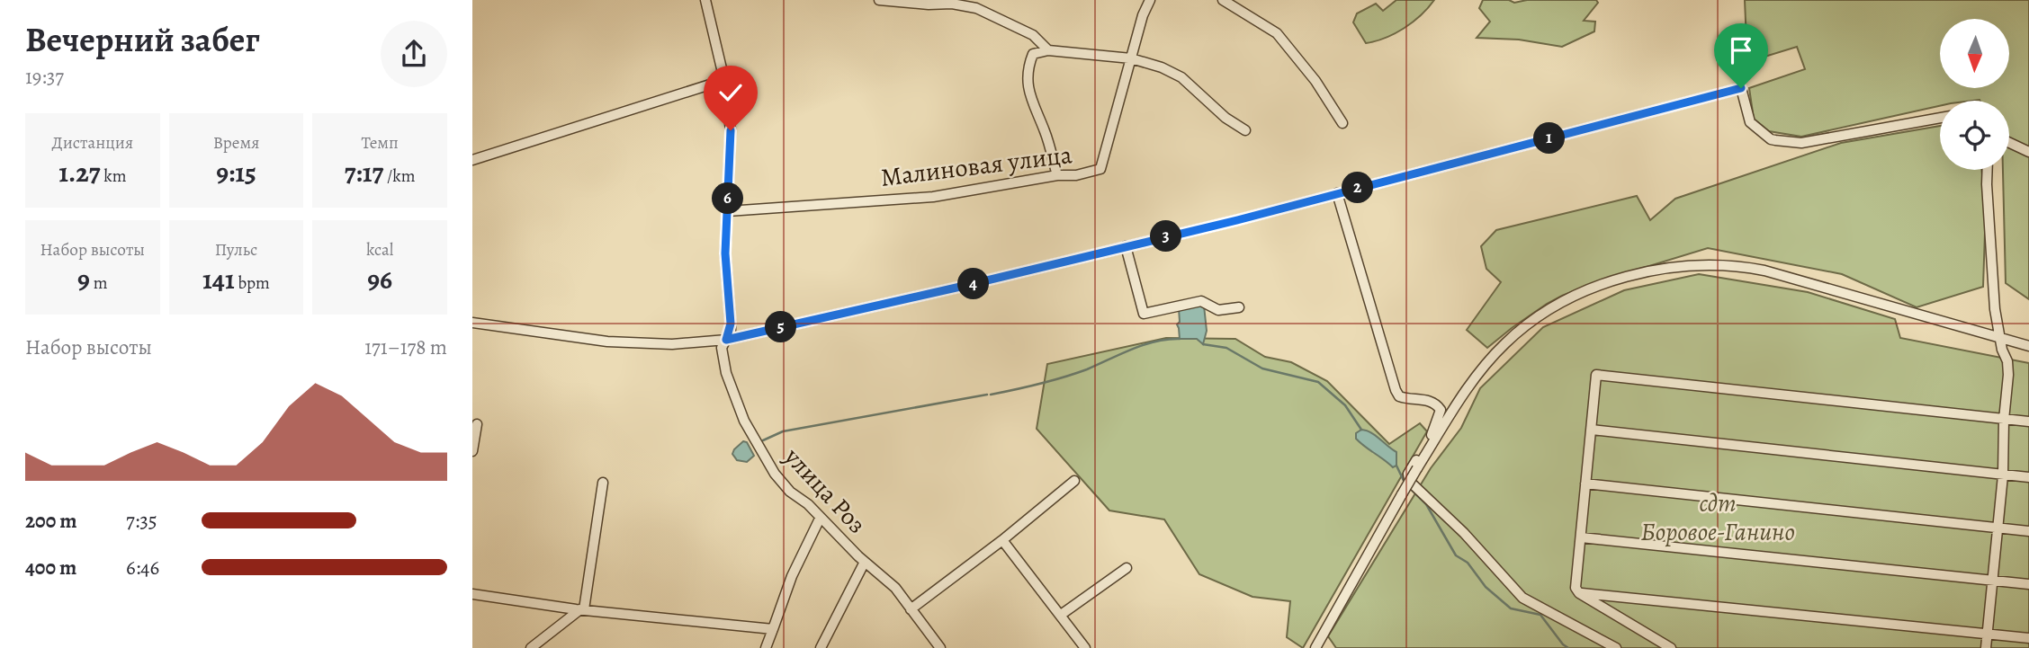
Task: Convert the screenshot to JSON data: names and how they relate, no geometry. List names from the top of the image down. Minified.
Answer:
{"streets":{"street":["Малиновая улица","улица Роз"]},"crossings":[["Малиновая улица","улица Роз"]],"parks":["сдт Боровое-Ганино"],"north":"bottom","page":{"heading":["Вечерний забег","19:37"],"stats":[["Дистанция","1.27 km"],["Время","9:15"],["Темп","7:17 /km"],["Набор высоты","9 m"],["Пульс","141 bpm"],["kcal","96"]],"pins":["1","2","6","3","4","5"],"chart":["Набор высоты","171–178 m"],"list":[{"name":"200 m","note":"7:35"},{"name":"400 m","note":"6:46"}]}}
